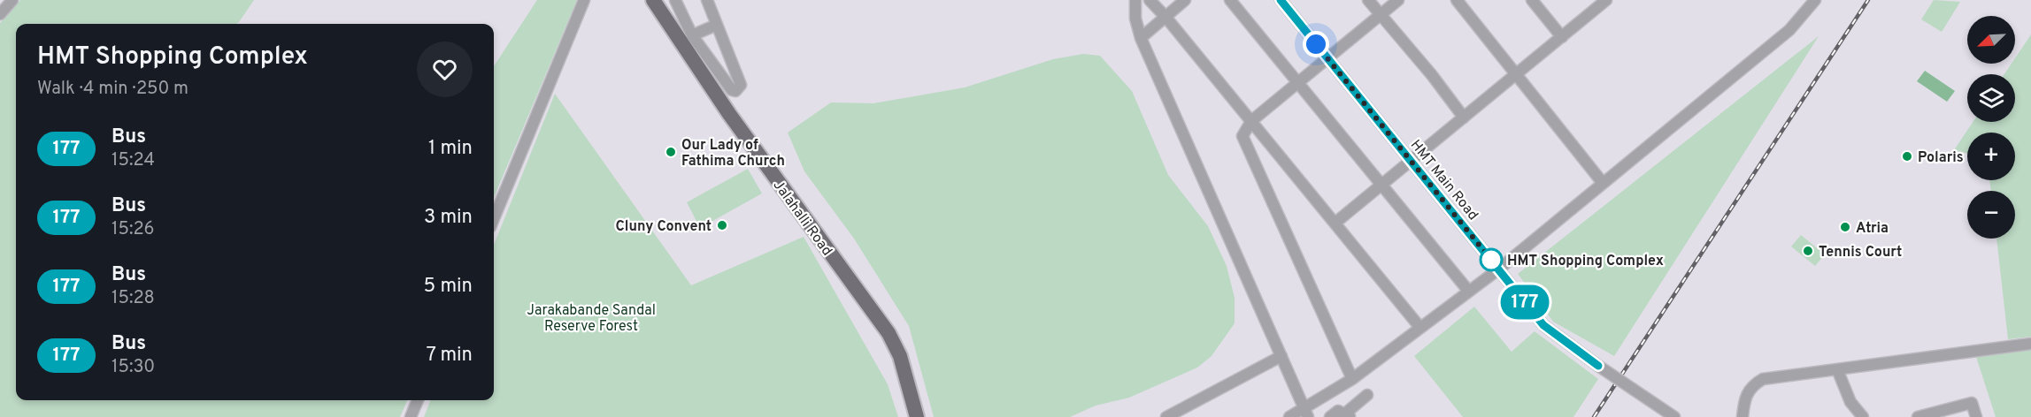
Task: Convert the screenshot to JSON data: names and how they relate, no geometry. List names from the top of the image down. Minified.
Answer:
{"streets":{"main road":["Jalahalli Road"],"street":["HMT Main Road"]},"parks":["Jarakabande Sandal Reserve Forest"],"places":["Our Lady of Fathima Church","Polaris","Cluny Convent","Atria","Tennis Court","HMT Shopping Complex"],"lines":["bus line 177"],"north":"bottom left","page":{"on_map":"177","map_buttons":["+","−"],"heading":["HMT Shopping Complex","Walk · 4 min · 250 m"],"list":[{"mark":"177","name":"Bus","note":"15:24","value":"1 min"},{"mark":"177","name":"Bus","note":"15:26","value":"3 min"},{"mark":"177","name":"Bus","note":"15:28","value":"5 min"},{"mark":"177","name":"Bus","note":"15:30","value":"7 min"}]}}
